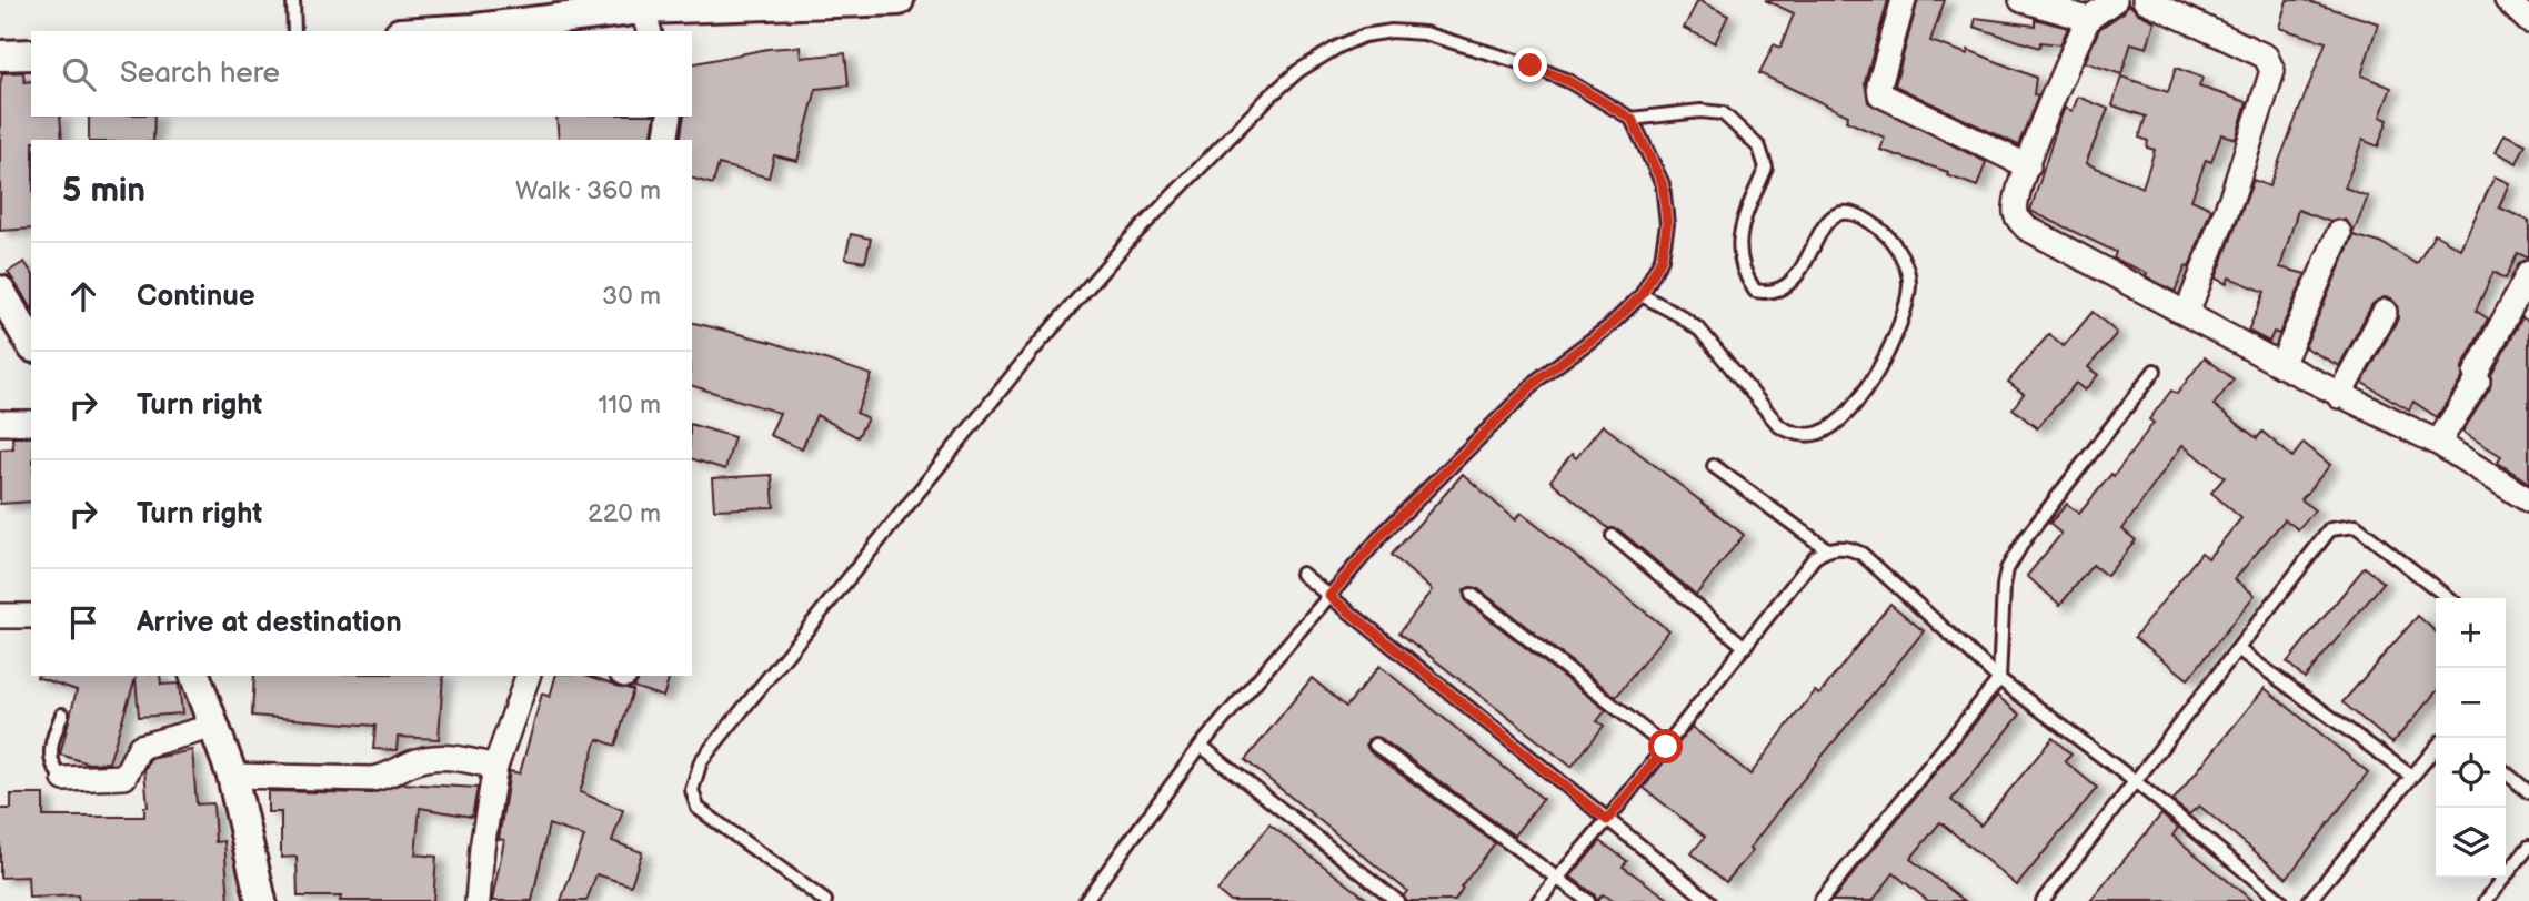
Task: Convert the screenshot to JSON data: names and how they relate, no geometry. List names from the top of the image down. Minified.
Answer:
{"page":{"search":"Search here","heading":["5 min","Walk · 360 m"],"list":[["Continue","30 m"],["Turn right","110 m"],["Turn right","220 m"],"Arrive at destination"],"map_buttons":["+","−"]}}
